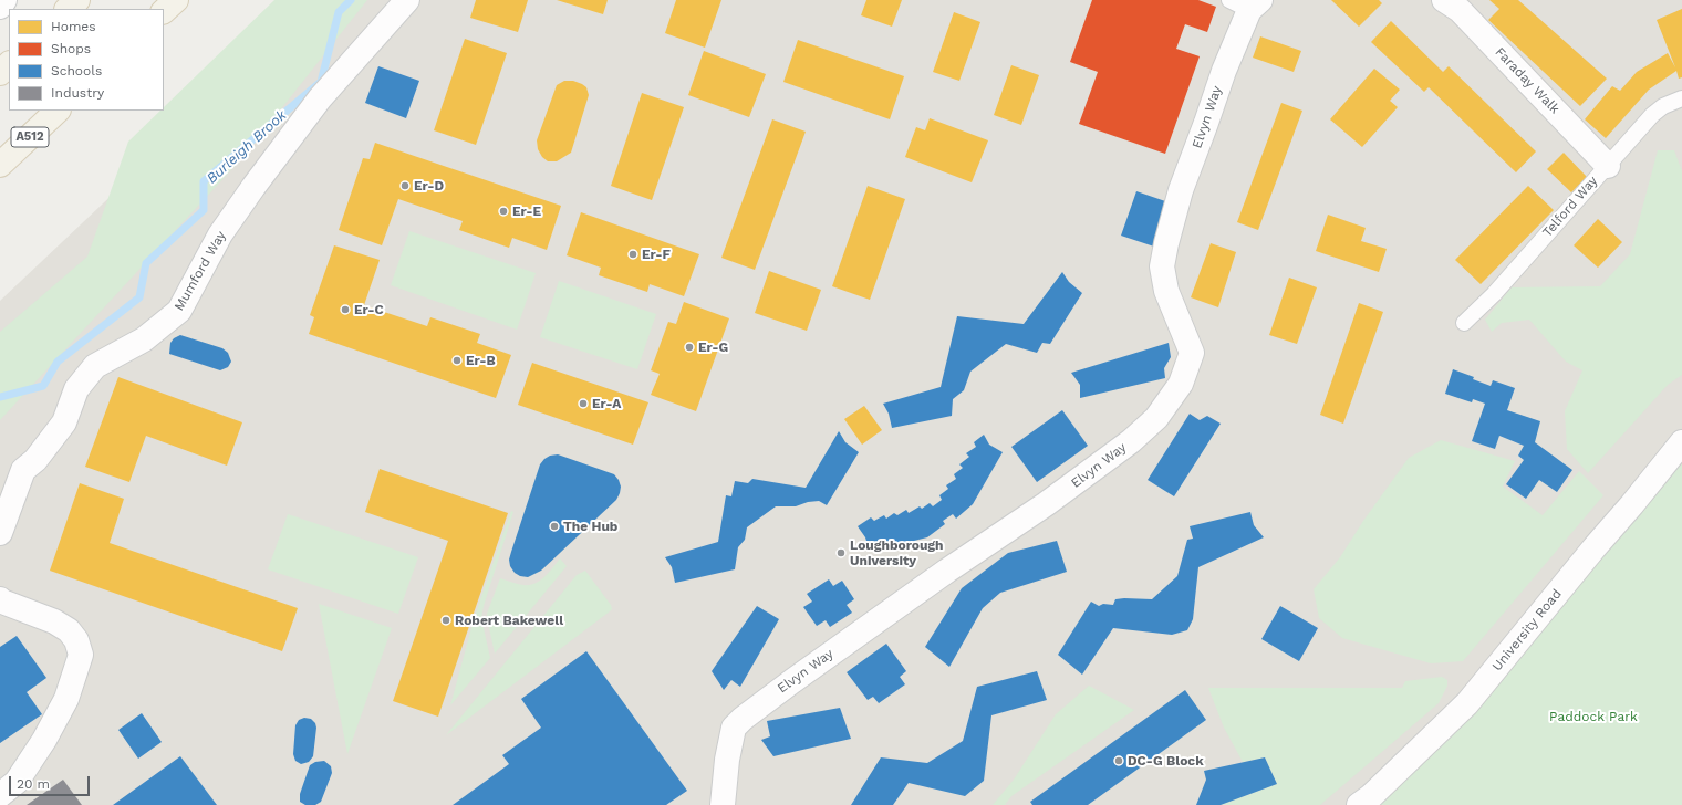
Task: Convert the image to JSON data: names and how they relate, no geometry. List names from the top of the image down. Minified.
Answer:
{"streets":{"main road":["A512"],"street":["Faraday Walk","Elvyn Way","Mumford Way","University Road"],"lane":["Telford Way"]},"crossings":[["Faraday Walk","Telford Way"]],"water":["Burleigh Brook"],"parks":["Paddock Park"],"places":["Er-D","Er-E","Er-F","Er-C","Er-G","Er-B","Er-A","The Hub","Loughborough University","Robert Bakewell","DC-G Block"],"legend":["Homes","Shops","Schools","Industry"],"scale_bar":"20 m"}
